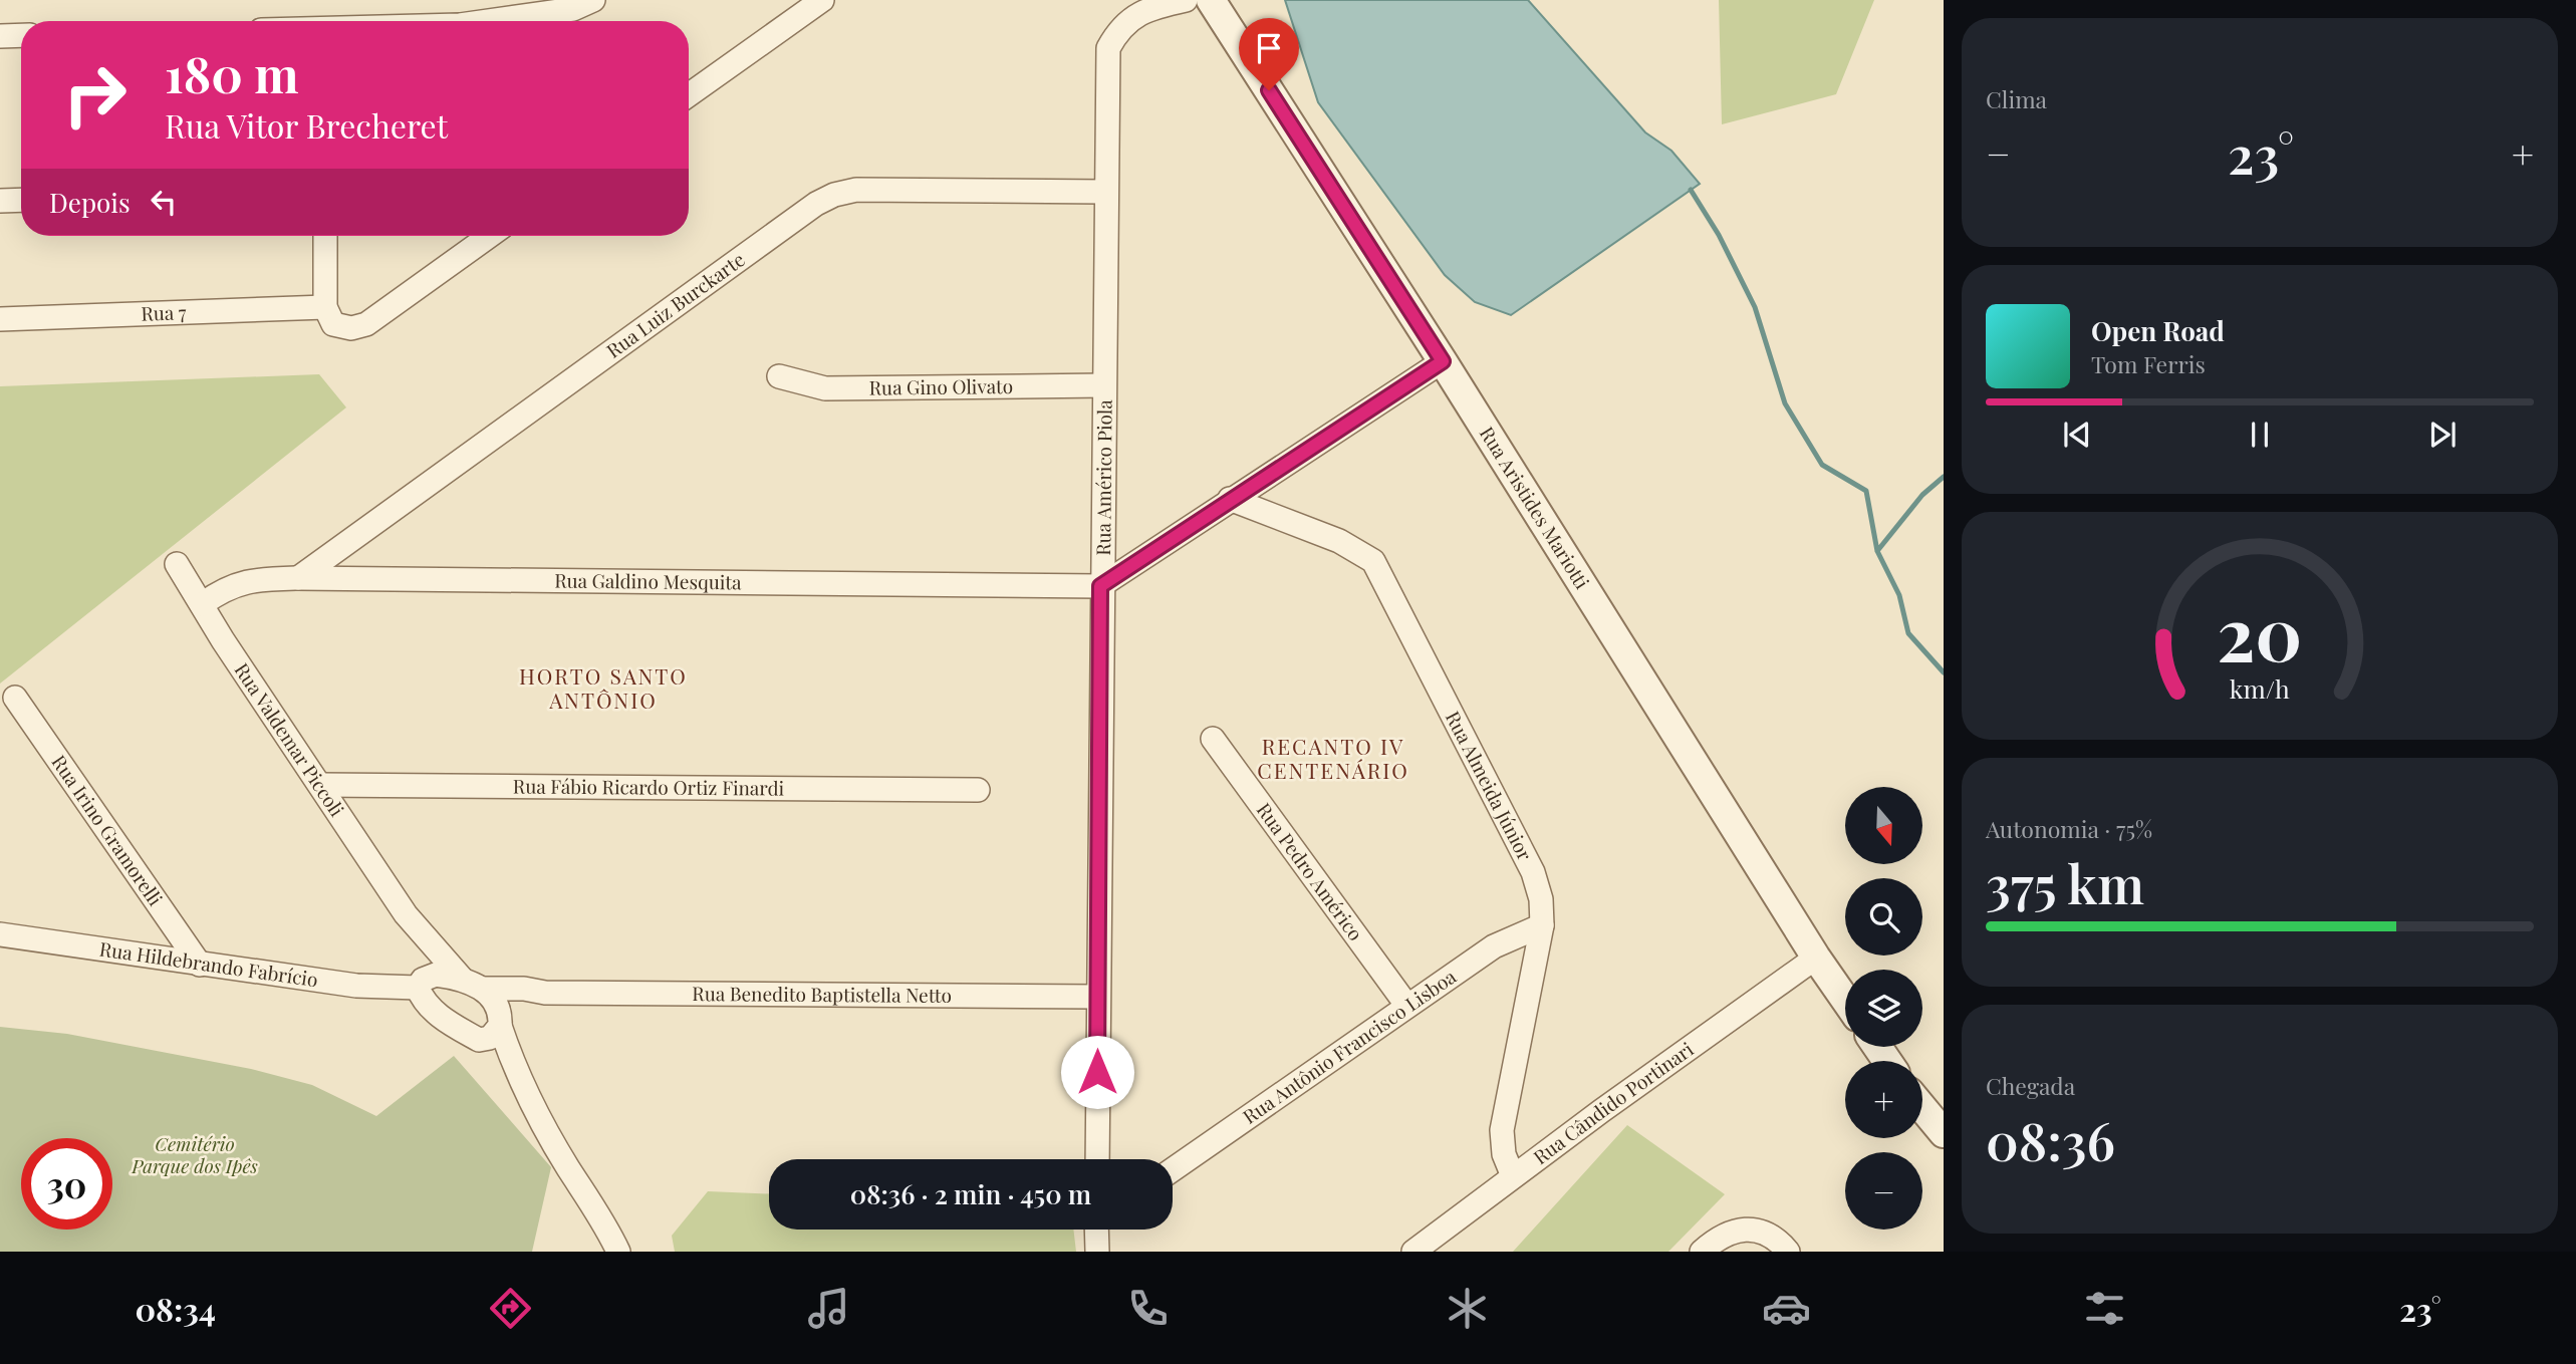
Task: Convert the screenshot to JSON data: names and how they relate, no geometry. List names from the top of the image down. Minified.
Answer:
{"streets":{"street":["Rua Luiz Burckarte","Rua 7","Rua Gino Olivato","Rua Américo Piola","Rua Aristides Mariotti","Rua Galdino Mesquita","Rua Valdemar Piccoli","Rua Almeida Júnior","Rua Fábio Ricardo Ortiz Finardi","Rua Irino Gramorelli","Rua Pedro Américo","Rua Hildebrando Fabrício","Rua Benedito Baptistella Netto","Rua Antônio Francisco Lisboa","Rua Cândido Portinari"]},"crossings":[["Rua Luiz Burckarte","Rua Américo Piola"],["Rua Luiz Burckarte","Rua Galdino Mesquita"],["Rua Gino Olivato","Rua Américo Piola"],["Rua Américo Piola","Rua Galdino Mesquita"],["Rua Américo Piola","Rua Benedito Baptistella Netto"],["Rua Aristides Mariotti","Rua Cândido Portinari"],["Rua Galdino Mesquita","Rua Valdemar Piccoli"],["Rua Valdemar Piccoli","Rua Fábio Ricardo Ortiz Finardi"],["Rua Valdemar Piccoli","Rua Hildebrando Fabrício"],["Rua Almeida Júnior","Rua Antônio Francisco Lisboa"],["Rua Almeida Júnior","Rua Cândido Portinari"],["Rua Irino Gramorelli","Rua Hildebrando Fabrício"],["Rua Pedro Américo","Rua Antônio Francisco Lisboa"]],"districts":["HORTO SANTO ANTÔNIO","RECANTO IV CENTENÁRIO"],"parks":["Cemitério Parque dos Ipês"],"north":"bottom","page":{"tile":["Clima",["Autonomia · 75%","375 km"],["Chegada","08:36"]],"turn":["180 m","Rua Vitor Brecheret"],"heat":["−","23°","+"],"then":"Depois","song":["Open Road","Tom Ferris"],"map_buttons":["+","−"],"limit":"30","trip":"08:36 · 2 min · 450 m","tabs":["08:34","23°"],"gauge":["20","km/h"]}}
